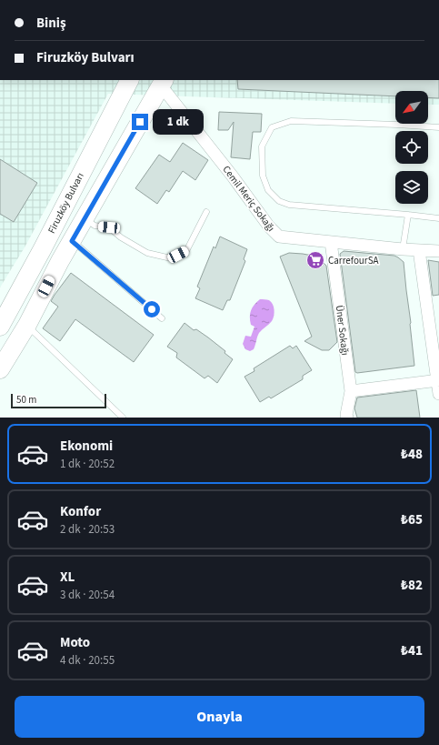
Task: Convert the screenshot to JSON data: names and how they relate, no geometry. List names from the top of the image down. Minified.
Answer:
{"streets":{"main road":["Firuzköy Bulvarı"],"street":["Cemil Meriç Sokağı","Üner Sokağı"]},"crossings":[["Cemil Meriç Sokağı","Üner Sokağı"]],"places":{"supermarket":["CarrefourSA"]},"scale_bar":"50 m","north":"bottom left","page":{"banner":["Biniş","Firuzköy Bulvarı"],"bubble":"1 dk","scale":"50 m","list":[{"name":"Ekonomi","note":"1 dk · 20:52","value":"₺48"},{"name":"Konfor","note":"2 dk · 20:53","value":"₺65"},{"name":"XL","note":"3 dk · 20:54","value":"₺82"},{"name":"Moto","note":"4 dk · 20:55","value":"₺41"}],"buttons":"Onayla"}}
